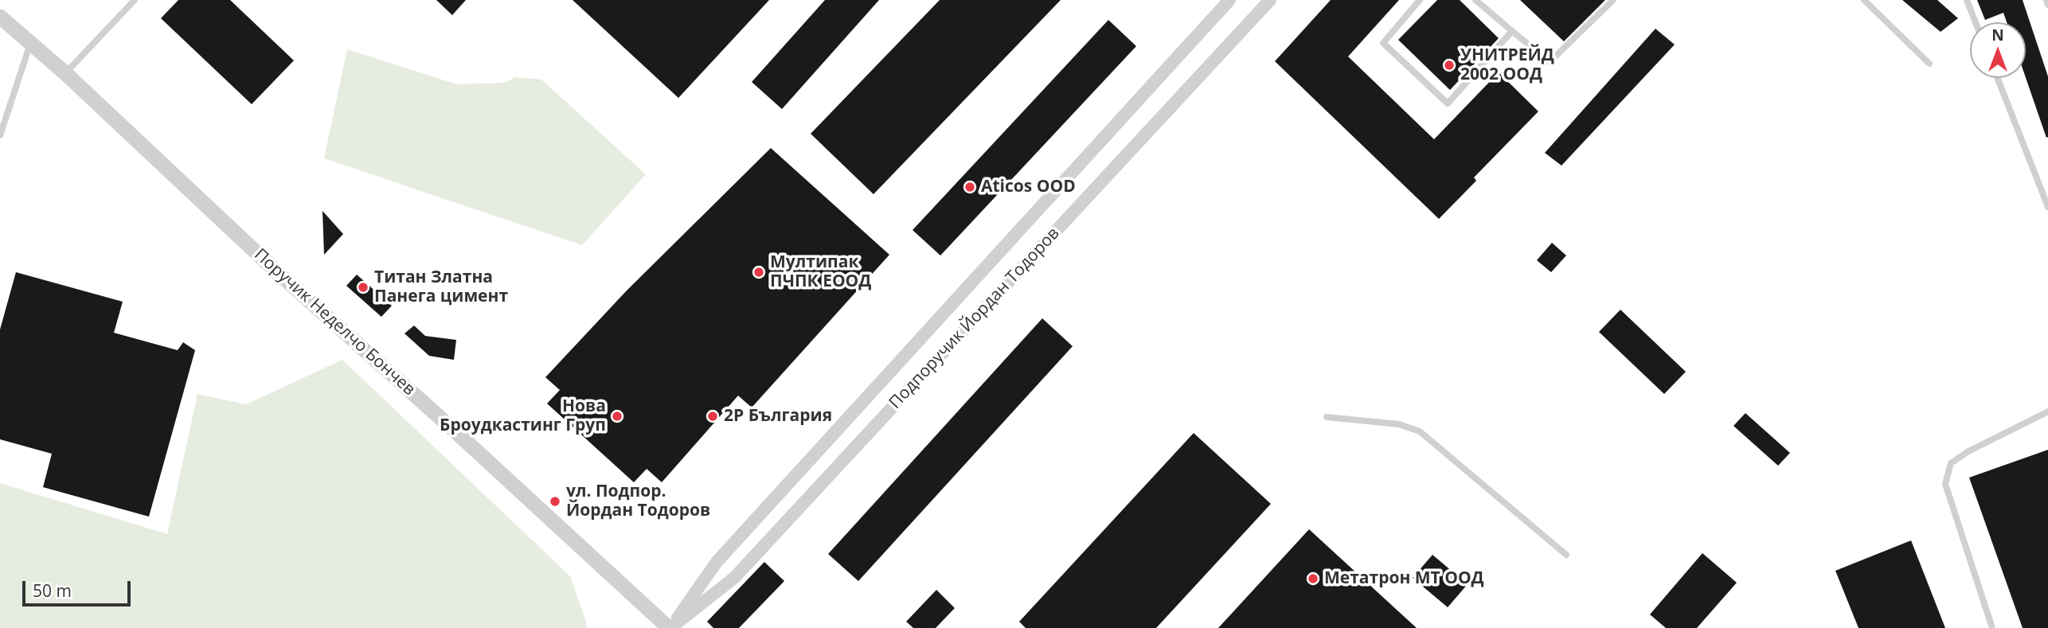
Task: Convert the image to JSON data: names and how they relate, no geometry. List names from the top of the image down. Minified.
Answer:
{"streets":{"street":["Подпоручик Йордан Тодоров","Поручик Неделчо Бончев"]},"crossings":[["Подпоручик Йордан Тодоров","Поручик Неделчо Бончев"]],"places":["УНИТРЕЙД 2002 ООД","Aticos OOD","Мултипак ПЧПК ЕООД","Титан Златна Панега цимент","Нова Броудкастинг Груп","2Р България","ул. Подпор. Йордан Тодоров","Метатрон МТ ООД"],"scale_bar":"50 m","north":"top"}
